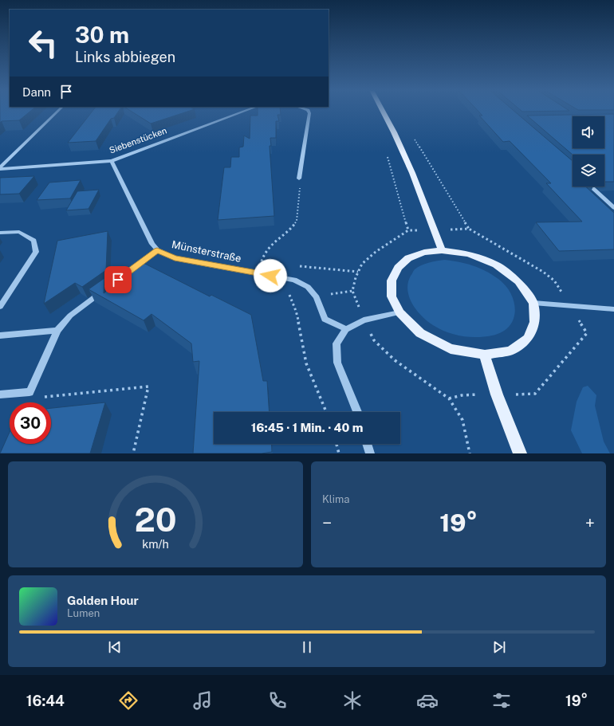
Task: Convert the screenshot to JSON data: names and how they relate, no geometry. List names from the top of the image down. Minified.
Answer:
{"streets":{"street":["Siebenstücken","Münsterstraße"]},"crossings":[["Siebenstücken","Münsterstraße"]],"page":{"turn":["30 m","Links abbiegen"],"then":"Dann","limit":"30","trip":"16:45 · 1 Min. · 40 m","tile":"Klima","heat":["−","19°","+"],"song":["Golden Hour","Lumen"],"tabs":["16:44","19°"],"gauge":["20","km/h"]}}
